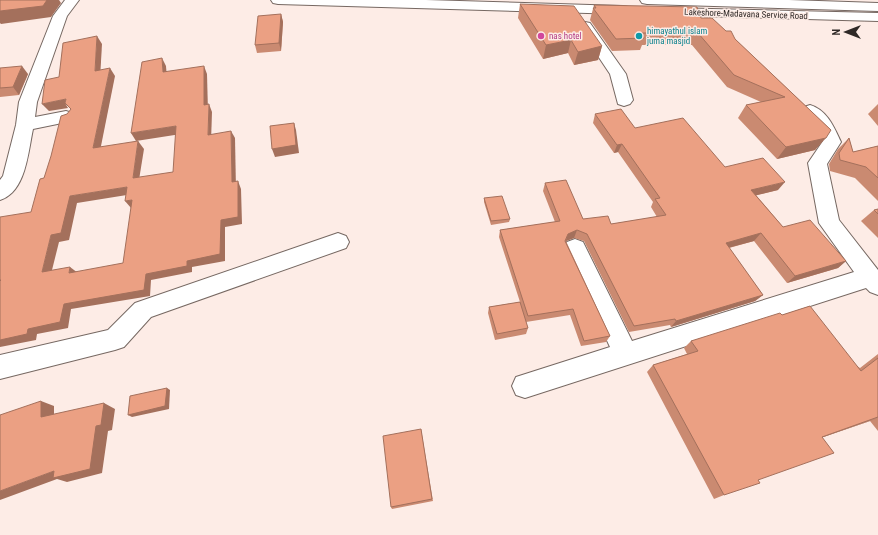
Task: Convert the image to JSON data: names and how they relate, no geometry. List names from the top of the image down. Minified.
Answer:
{"streets":{"main road":["Lakeshore-Madavana Service Road"]},"places":["nas hotel","himayathul islam juma masjid"],"north":"left"}
